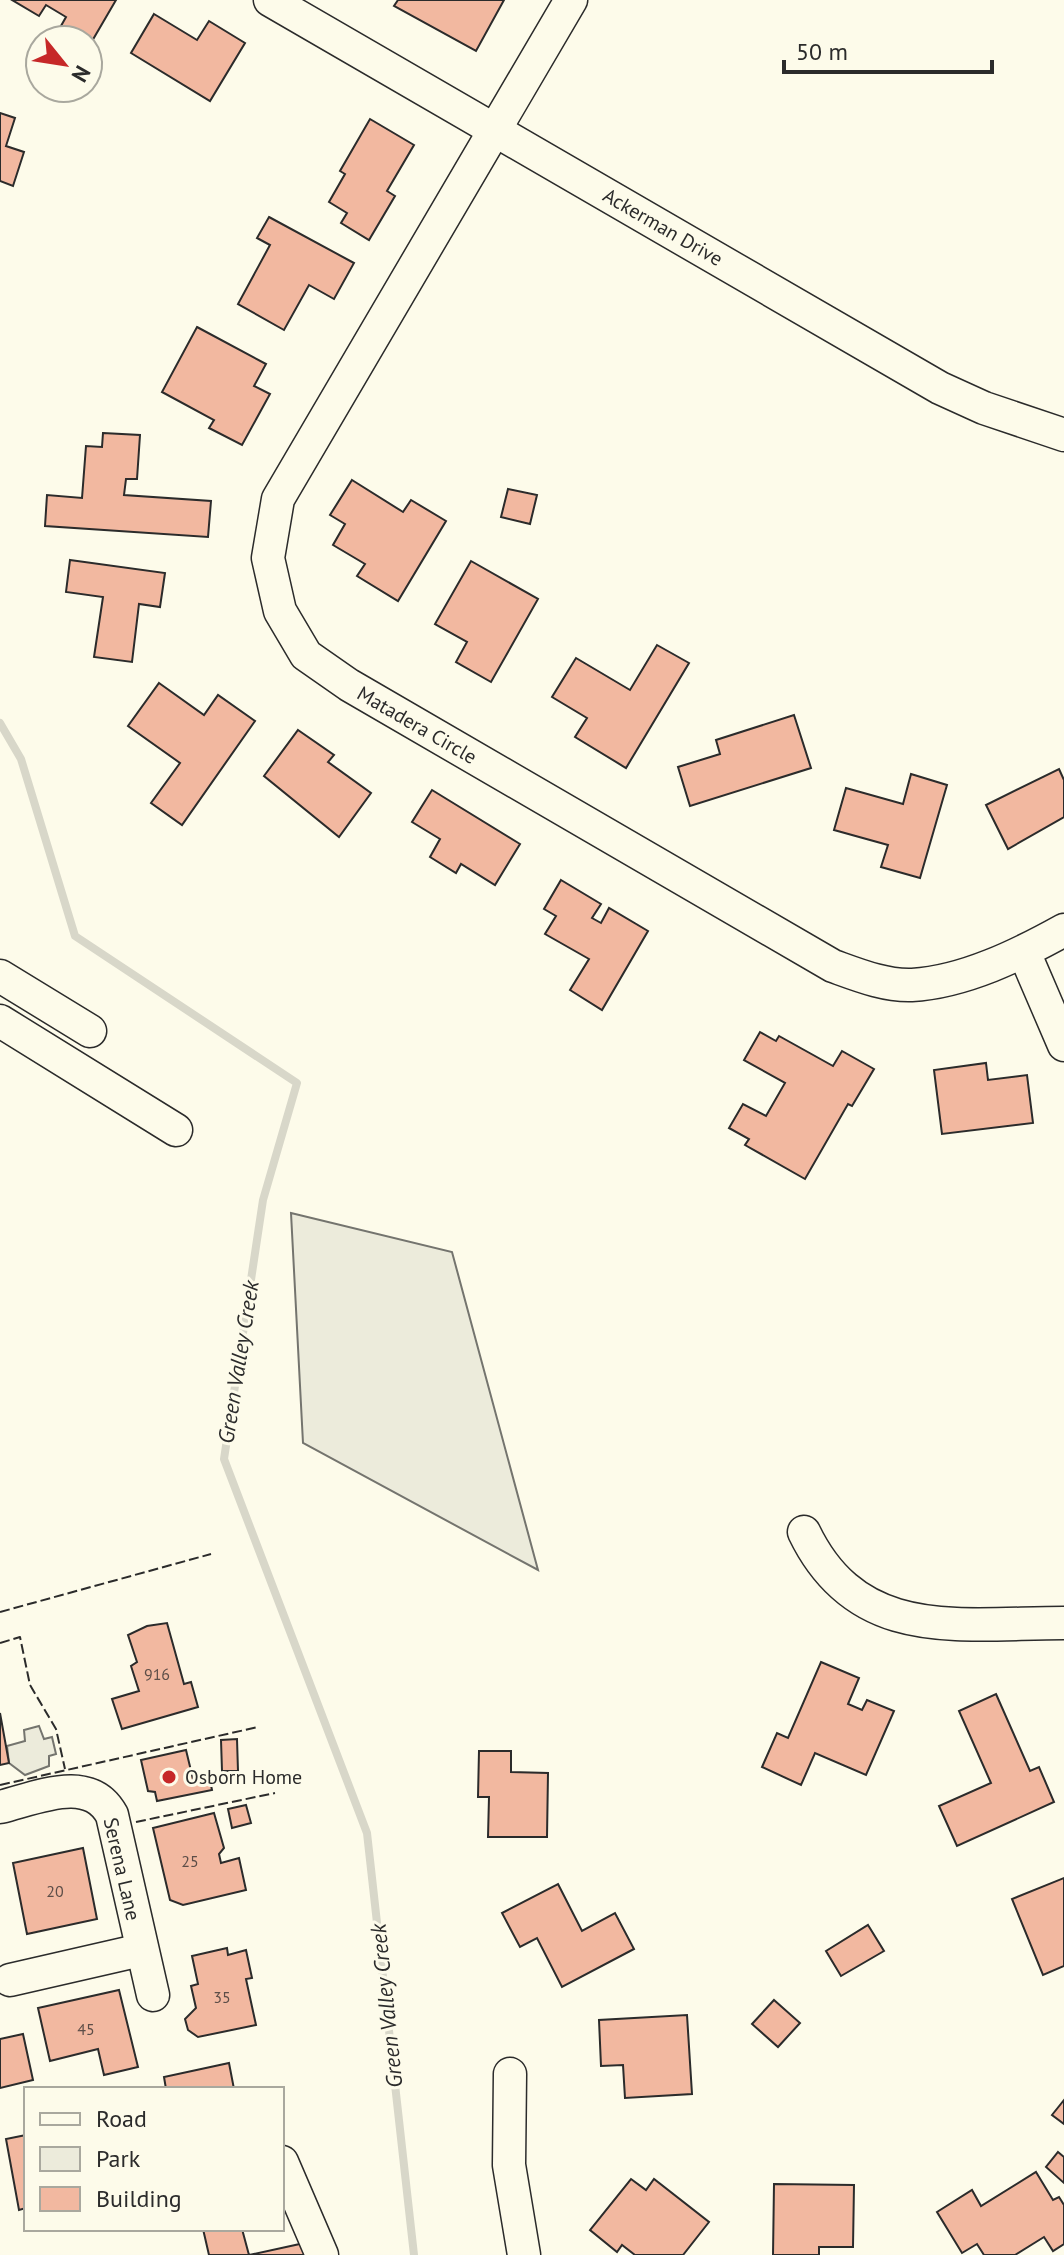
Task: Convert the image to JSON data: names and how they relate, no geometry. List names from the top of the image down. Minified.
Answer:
{"streets":{"street":["Ackerman Drive","Matadera Circle","Serena Lane"]},"crossings":[["Ackerman Drive","Matadera Circle"]],"water":["Green Valley Creek"],"places":["Osborn Home"],"house_numbers":["916","25","20","35","45"],"legend":["Road","Park","Building"],"scale_bar":"50 m","north":"bottom right"}
